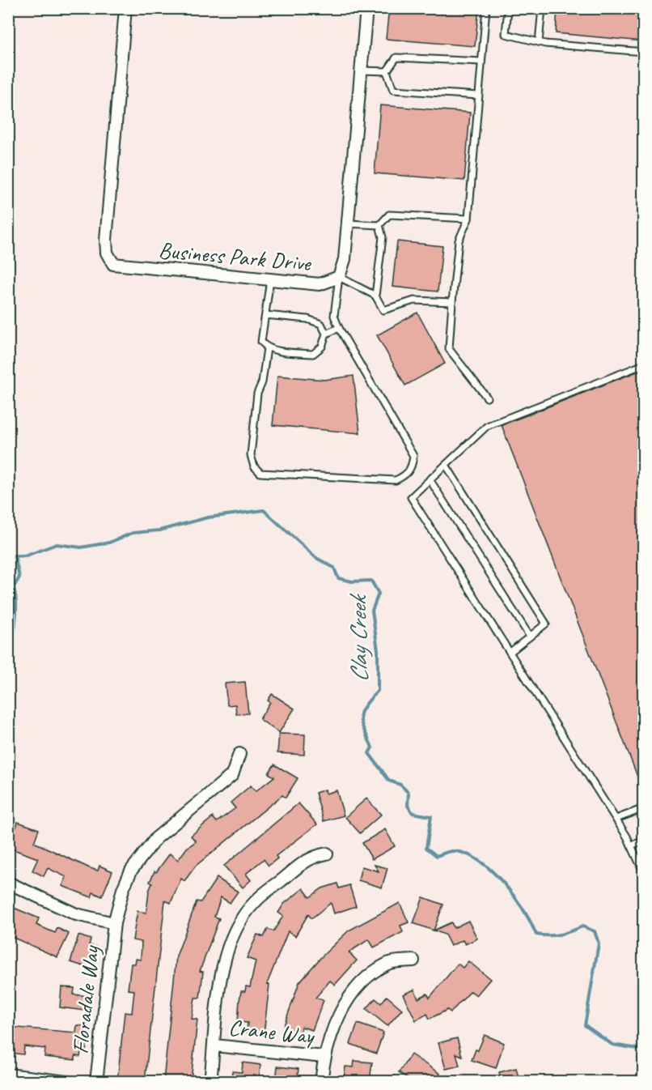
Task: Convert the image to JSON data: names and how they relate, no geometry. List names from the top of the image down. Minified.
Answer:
{"streets":{"street":["Business Park Drive","Floradale Way","Crane Way"]},"water":["Clay Creek"]}
